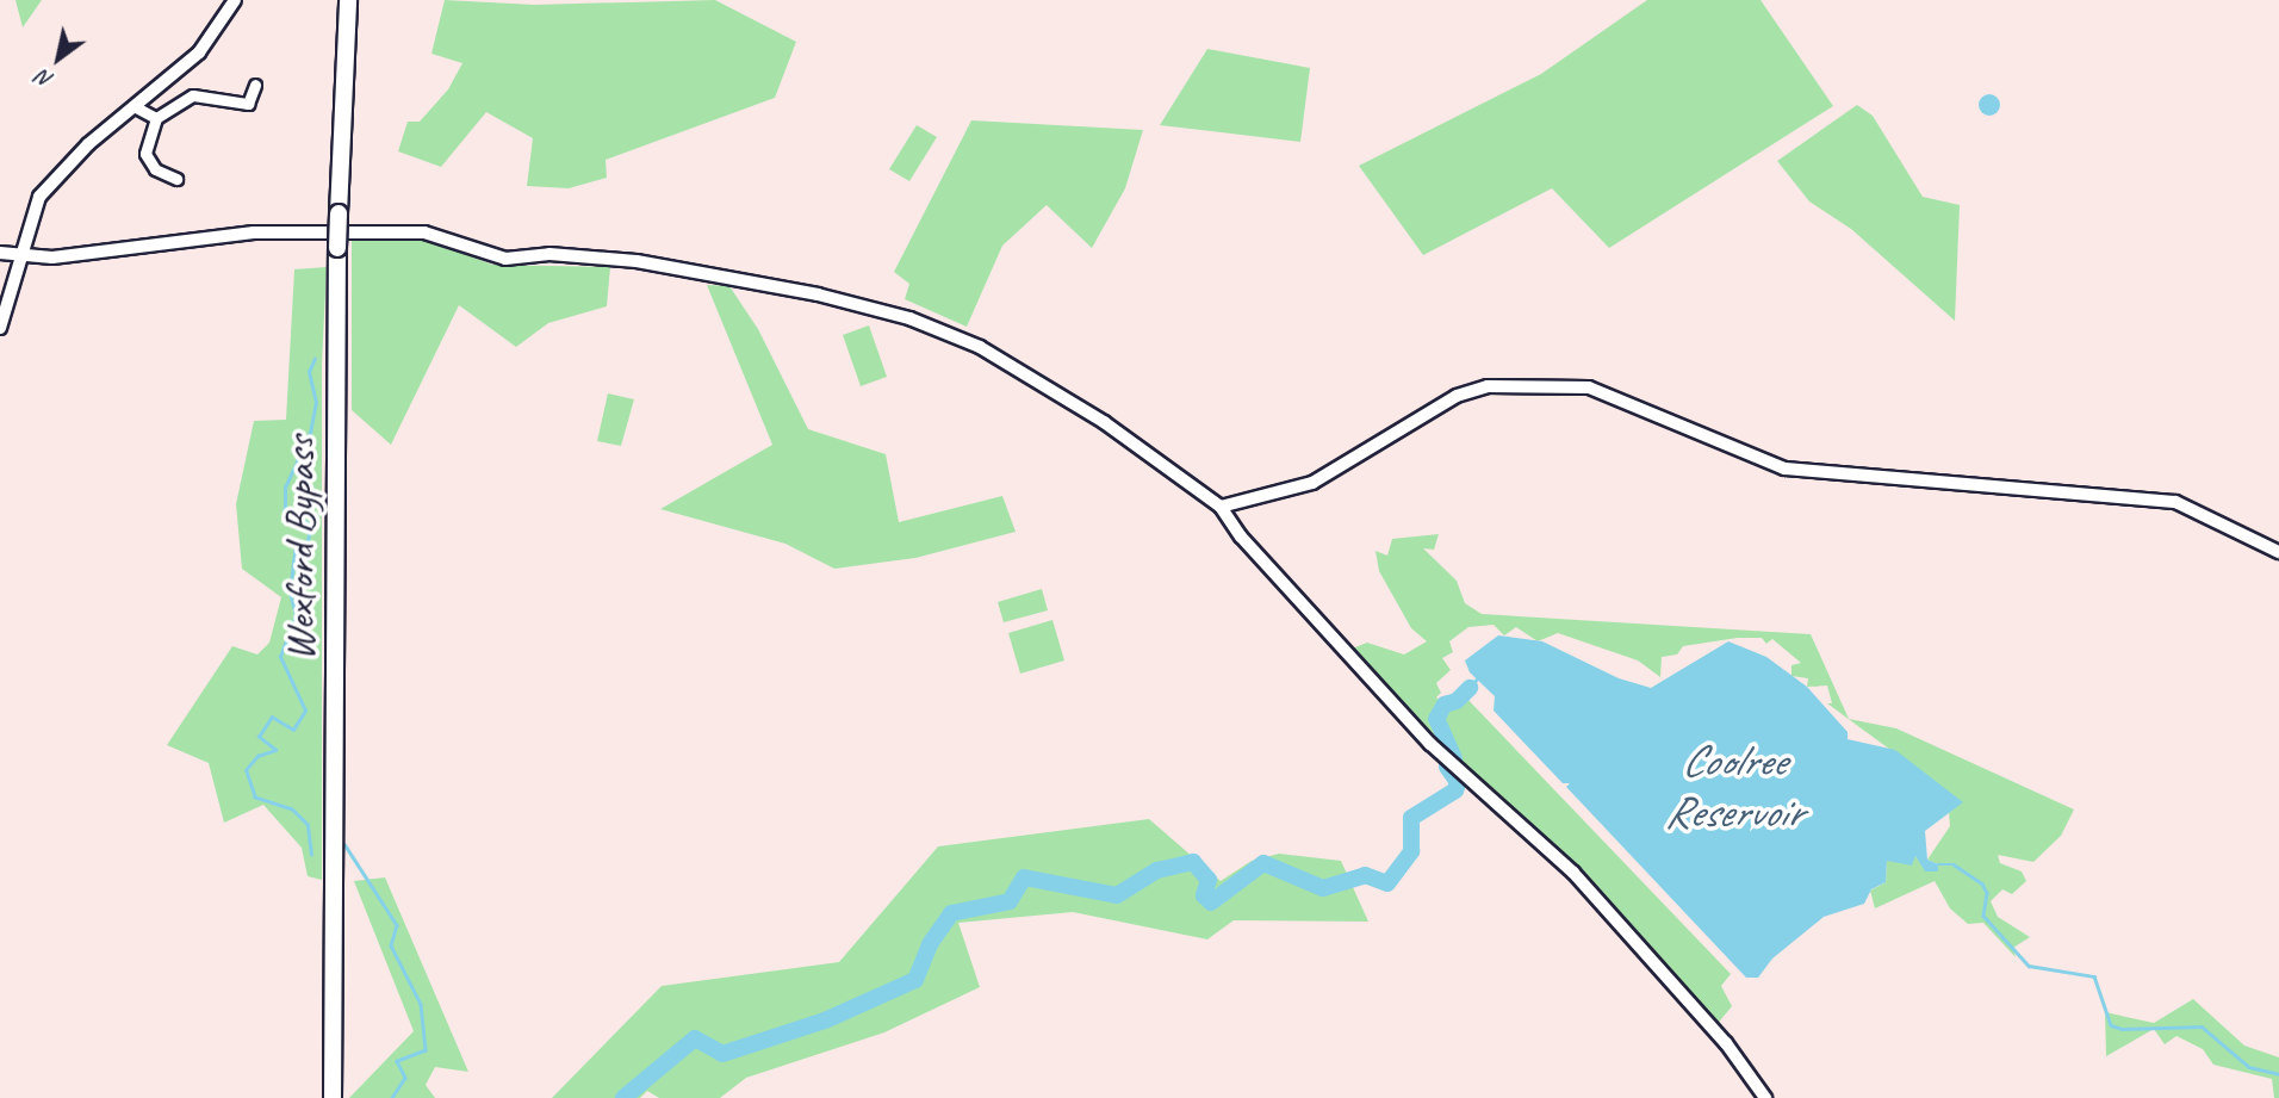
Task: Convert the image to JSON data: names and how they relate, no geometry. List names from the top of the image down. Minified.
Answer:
{"streets":{"highway":["Wexford Bypass"]},"water":["Coolree Reservoir"],"north":"bottom left"}
